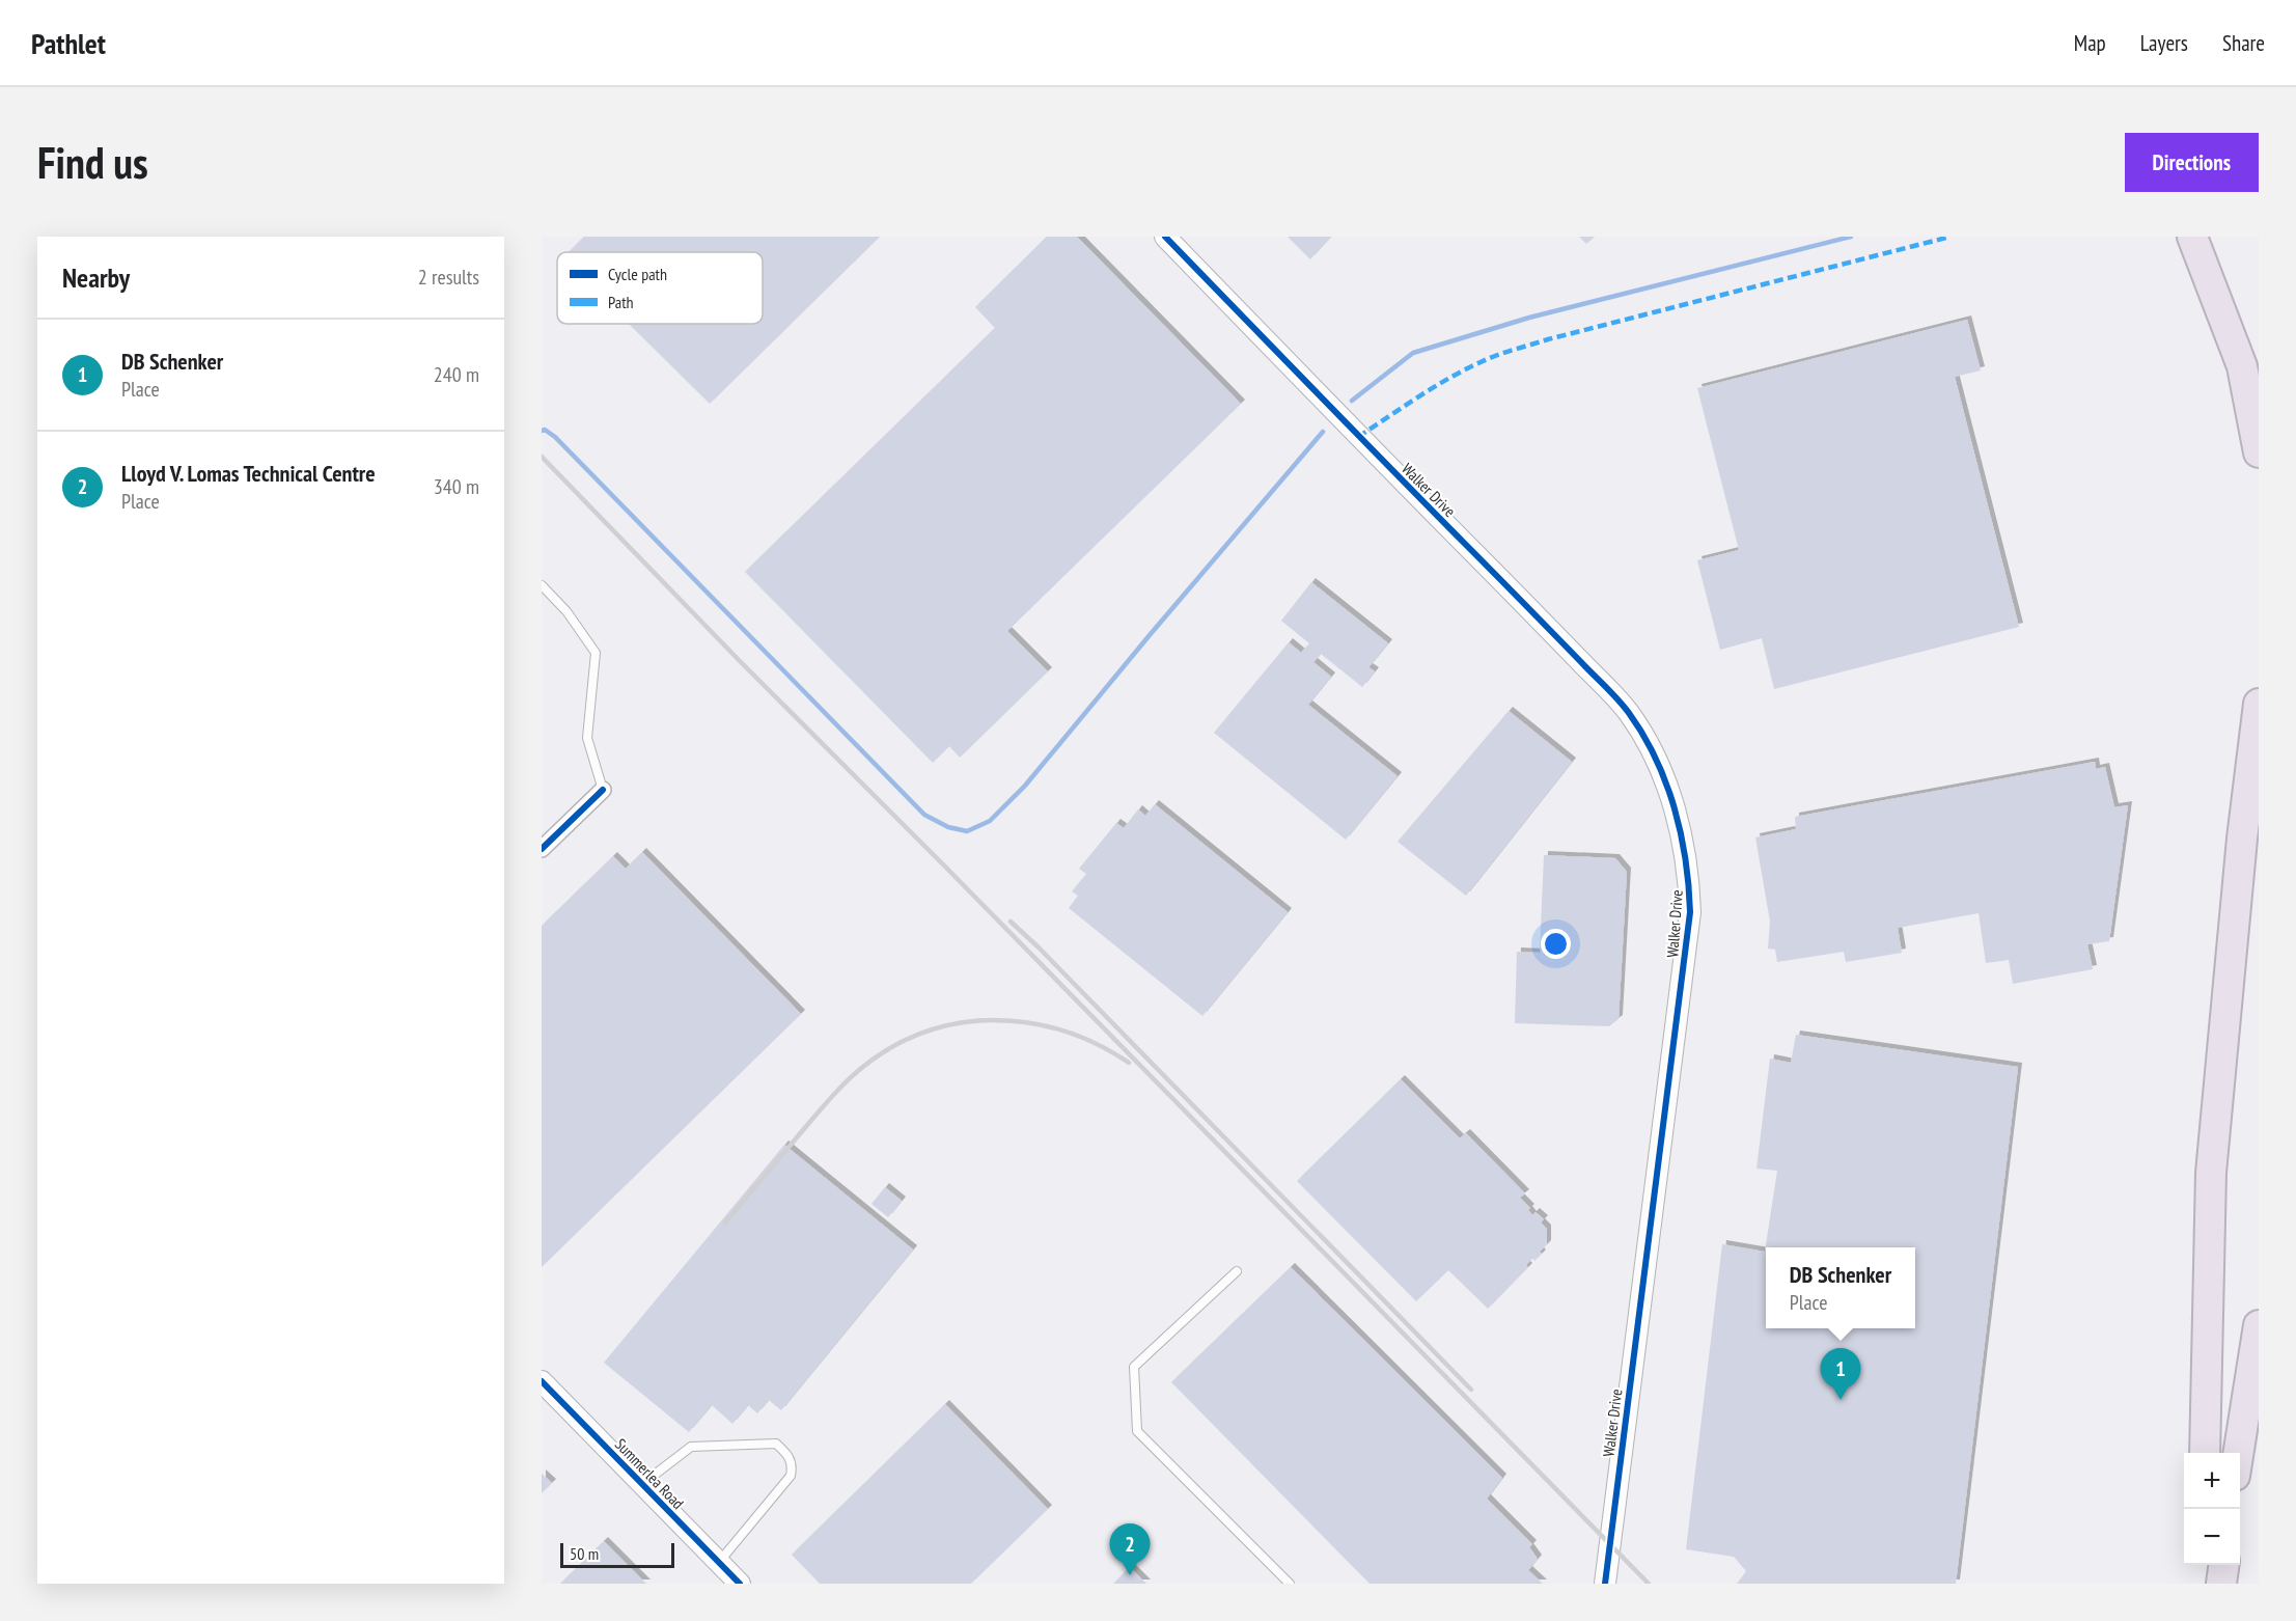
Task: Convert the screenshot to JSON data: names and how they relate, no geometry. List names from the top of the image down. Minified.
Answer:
{"streets":{"street":["Walker Drive","Summerlea Road"]},"legend":["Cycle path","Path"],"scale_bar":"50 m","page":{"header":"Pathlet","nav":["Map","Layers","Share"],"buttons":"Directions","title":"Find us","heading":["Nearby","2 results"],"list":[{"mark":"1","name":"DB Schenker","note":"Place","value":"240 m"},{"mark":"2","name":"Lloyd V. Lomas Technical Centre","note":"Place","value":"340 m"}],"popup":["DB Schenker","Place"],"pins":["1","2"],"map_buttons":["+","−"],"scale":"50 m"}}
